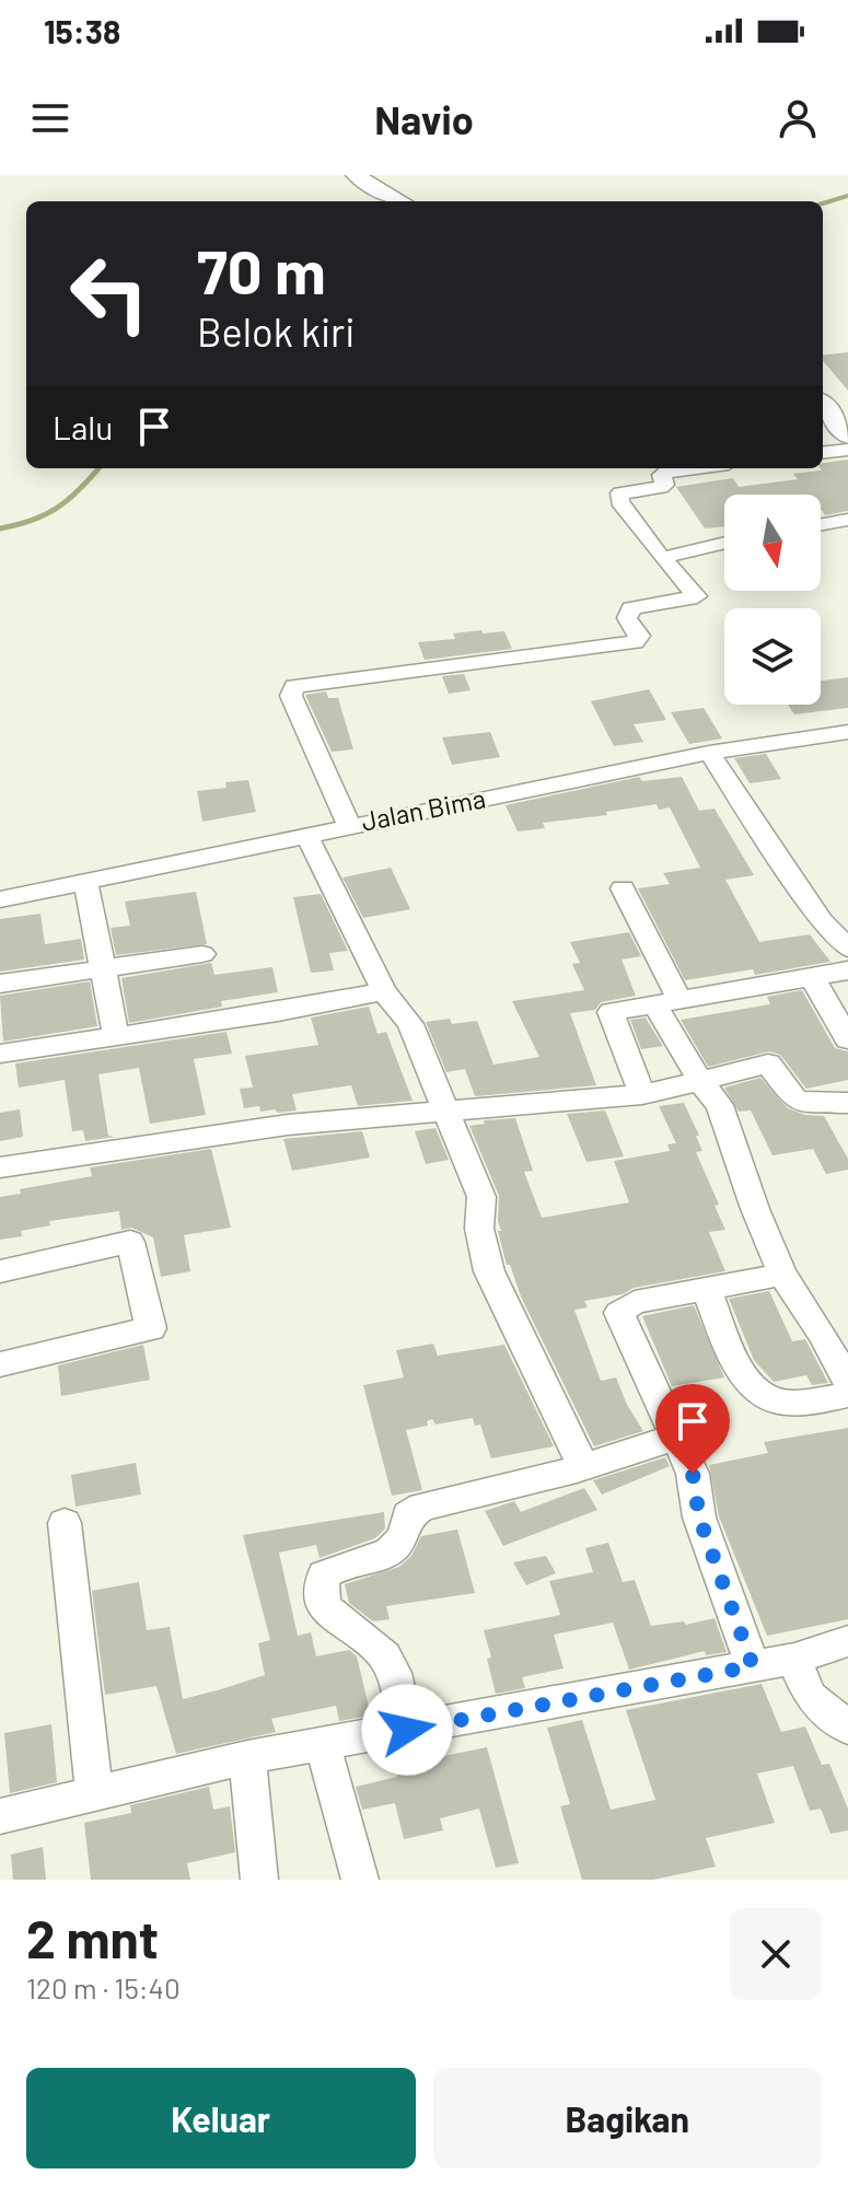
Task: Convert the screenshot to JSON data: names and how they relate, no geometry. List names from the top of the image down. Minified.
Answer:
{"streets":{"street":["Jalan Bima"]},"north":"bottom","page":{"status":"15:38","header":"Navio","turn":["70 m","Belok kiri"],"then":"Lalu","heading":["2 mnt","120 m · 15:40"],"buttons":["Keluar","Bagikan"]}}
